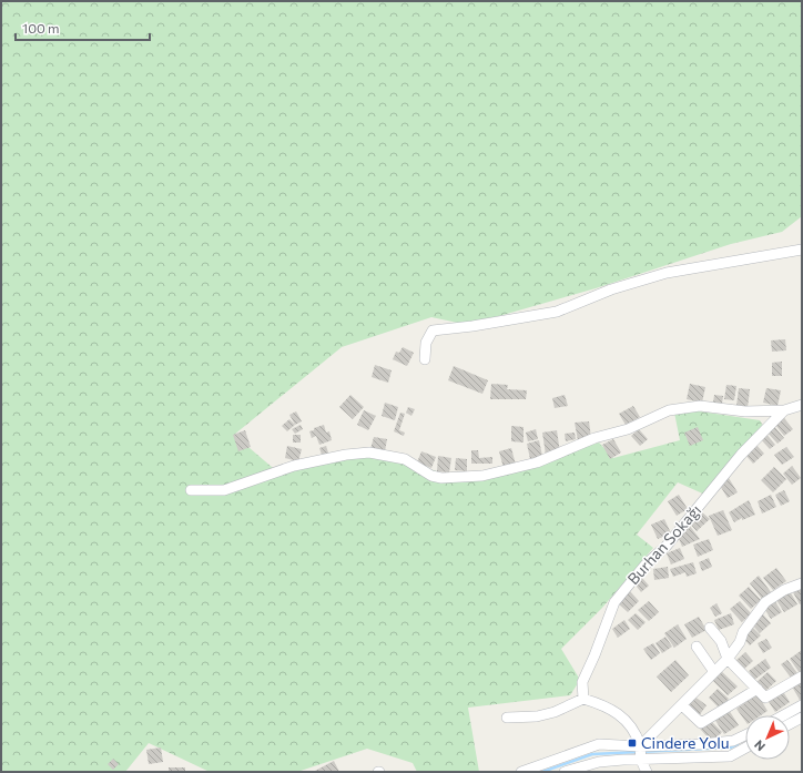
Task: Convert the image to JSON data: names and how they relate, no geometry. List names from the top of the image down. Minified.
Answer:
{"streets":{"street":["Burhan Sokağı"]},"places":{"transit":["Cindere Yolu"]},"scale_bar":"100 m","north":"bottom left"}
